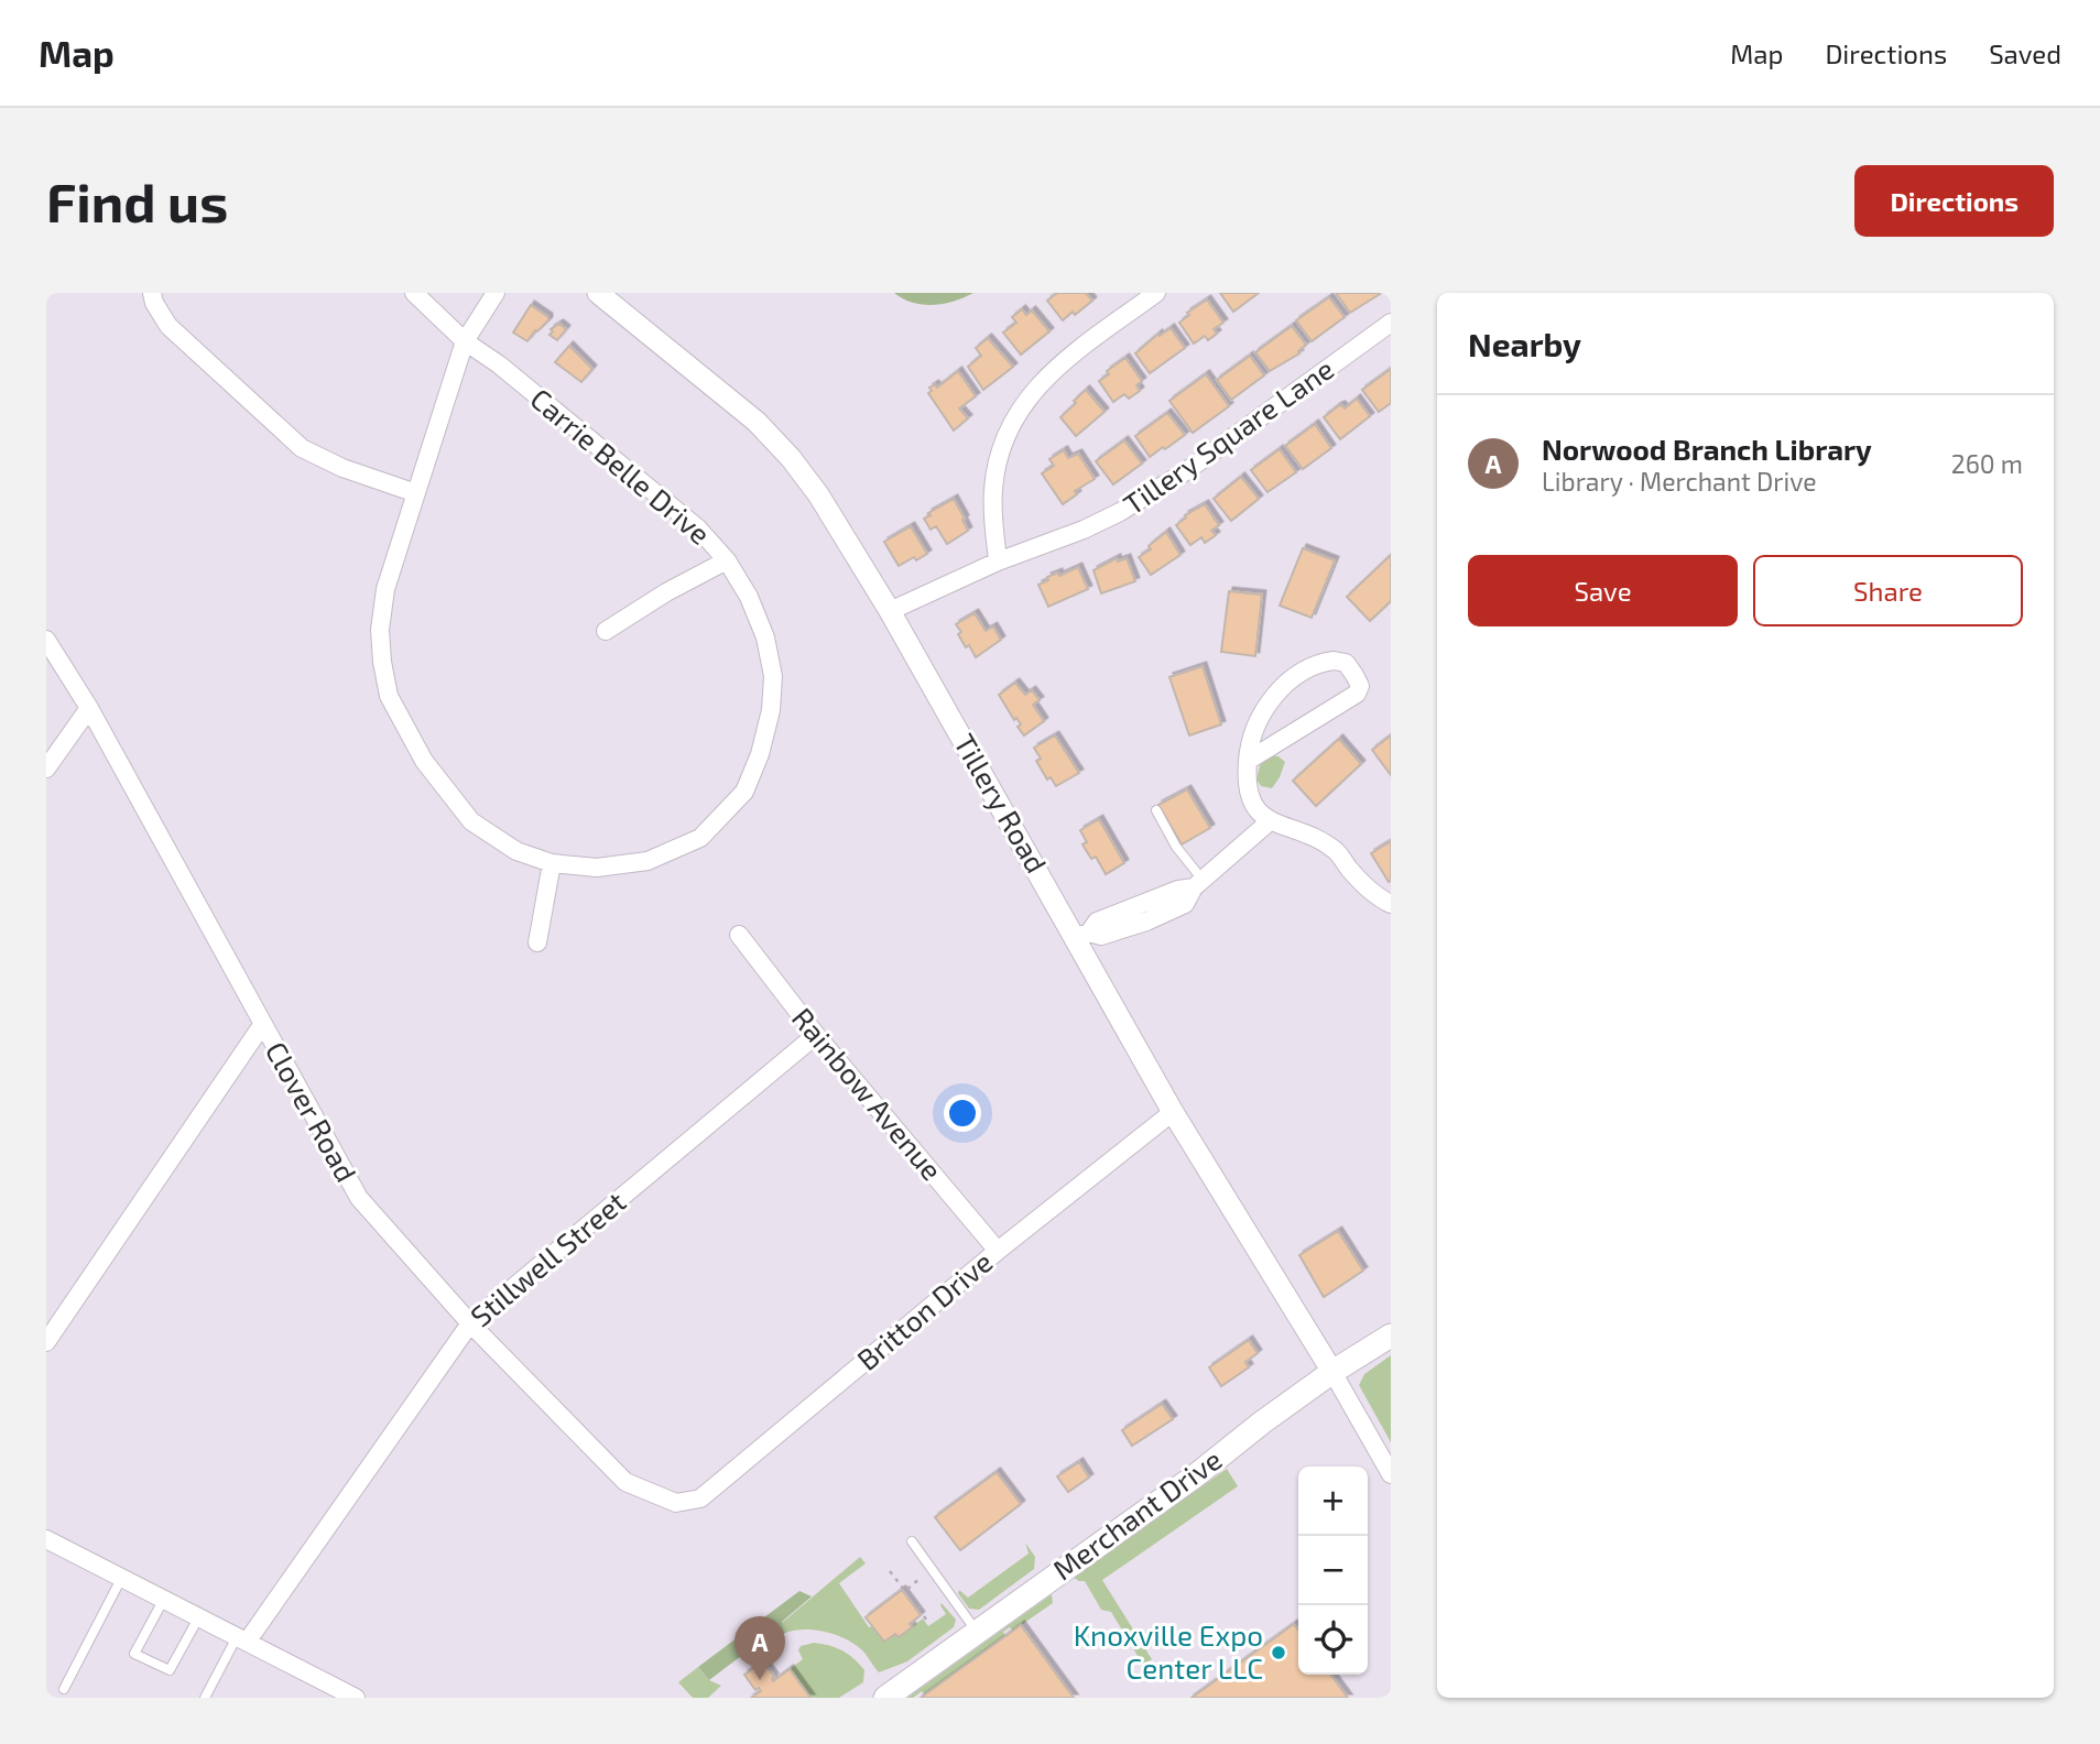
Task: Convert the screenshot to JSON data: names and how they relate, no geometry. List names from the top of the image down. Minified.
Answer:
{"streets":{"main road":["Merchant Drive"],"street":["Tillery Square Lane","Carrie Belle Drive","Tillery Road","Rainbow Avenue","Clover Road","Stillwell Street","Britton Drive"]},"crossings":[["Tillery Square Lane","Tillery Road"],["Tillery Road","Britton Drive"],["Tillery Road","Merchant Drive"],["Rainbow Avenue","Stillwell Street"],["Rainbow Avenue","Britton Drive"],["Clover Road","Stillwell Street"],["Clover Road","Britton Drive"]],"places":["Knoxville Expo Center LLC"],"page":{"header":"Map","nav":["Map","Directions","Saved"],"buttons":["Directions",["Save","Share"]],"title":"Find us","heading":"Nearby","list":[{"mark":"A","name":"Norwood Branch Library","note":"Library · Merchant Drive","value":"260 m"}],"map_buttons":["+","−"],"pins":"A"}}
